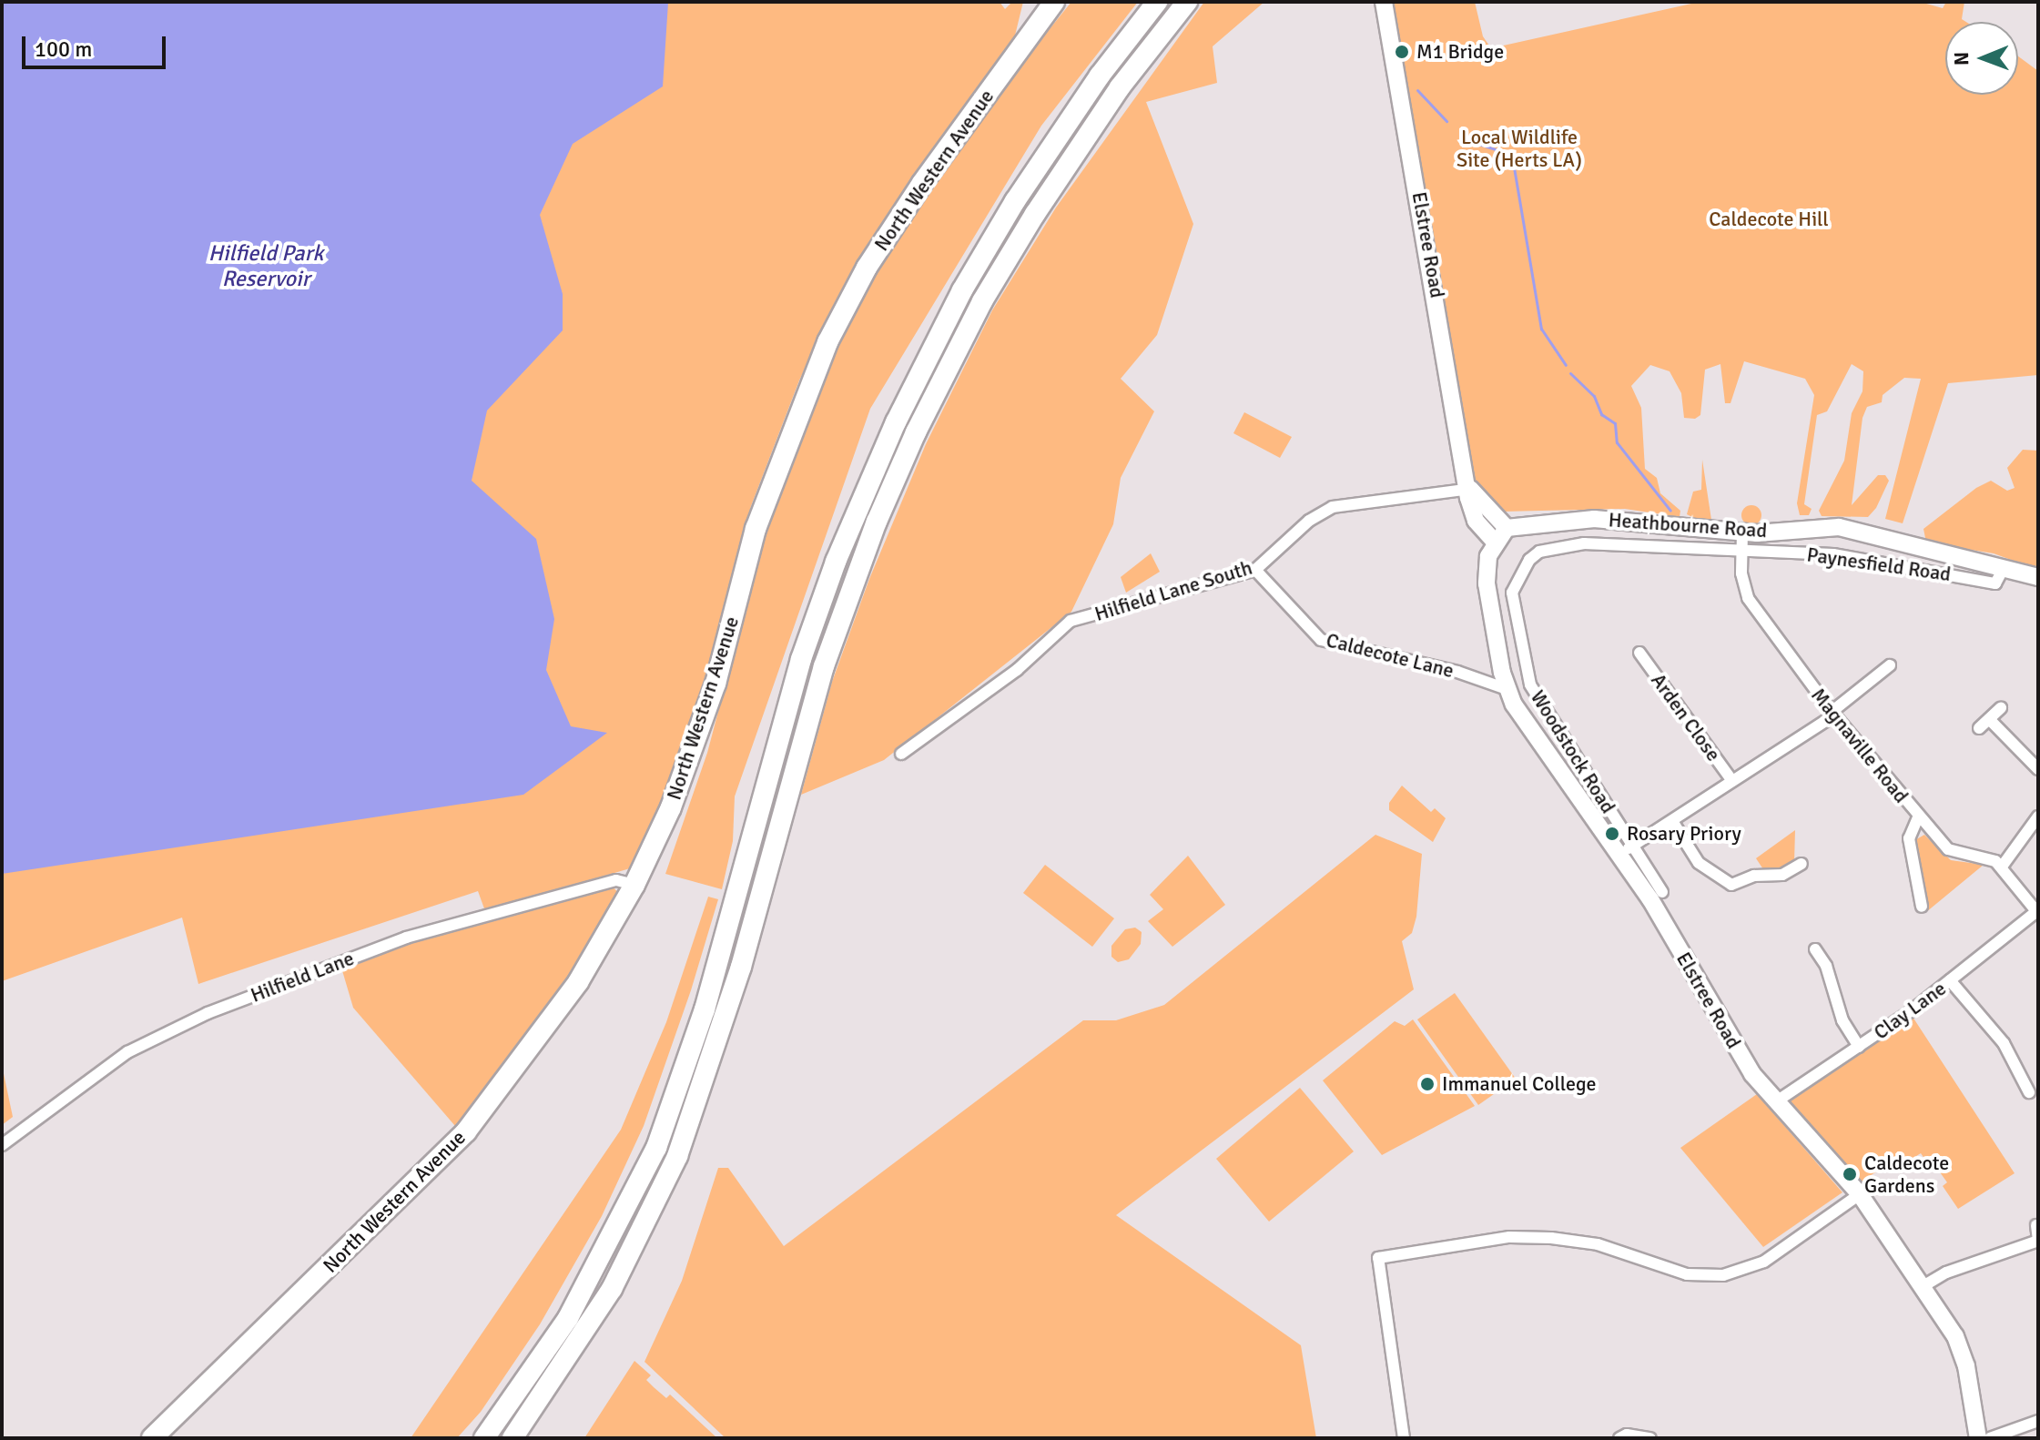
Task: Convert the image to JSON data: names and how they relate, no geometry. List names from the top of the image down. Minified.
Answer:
{"streets":{"highway":["North Western Avenue"],"main road":["Elstree Road","Heathbourne Road"],"street":["Paynesfield Road","Hilfield Lane South","Caldecote Lane","Arden Close","Magnaville Road","Woodstock Road","Hilfield Lane","Clay Lane"]},"crossings":[["North Western Avenue","Hilfield Lane"],["Elstree Road","Heathbourne Road"],["Elstree Road","Hilfield Lane South"],["Elstree Road","Caldecote Lane"],["Elstree Road","Woodstock Road"],["Elstree Road","Clay Lane"],["Heathbourne Road","Paynesfield Road"],["Heathbourne Road","Magnaville Road"],["Paynesfield Road","Magnaville Road"],["Paynesfield Road","Woodstock Road"],["Hilfield Lane South","Caldecote Lane"],["Magnaville Road","Woodstock Road"]],"water":["Hilfield Park Reservoir"],"parks":["Local Wildlife Site (Herts LA)","Caldecote Hill"],"places":["M1 Bridge","Rosary Priory","Immanuel College","Caldecote Gardens"],"scale_bar":"100 m","north":"left"}
